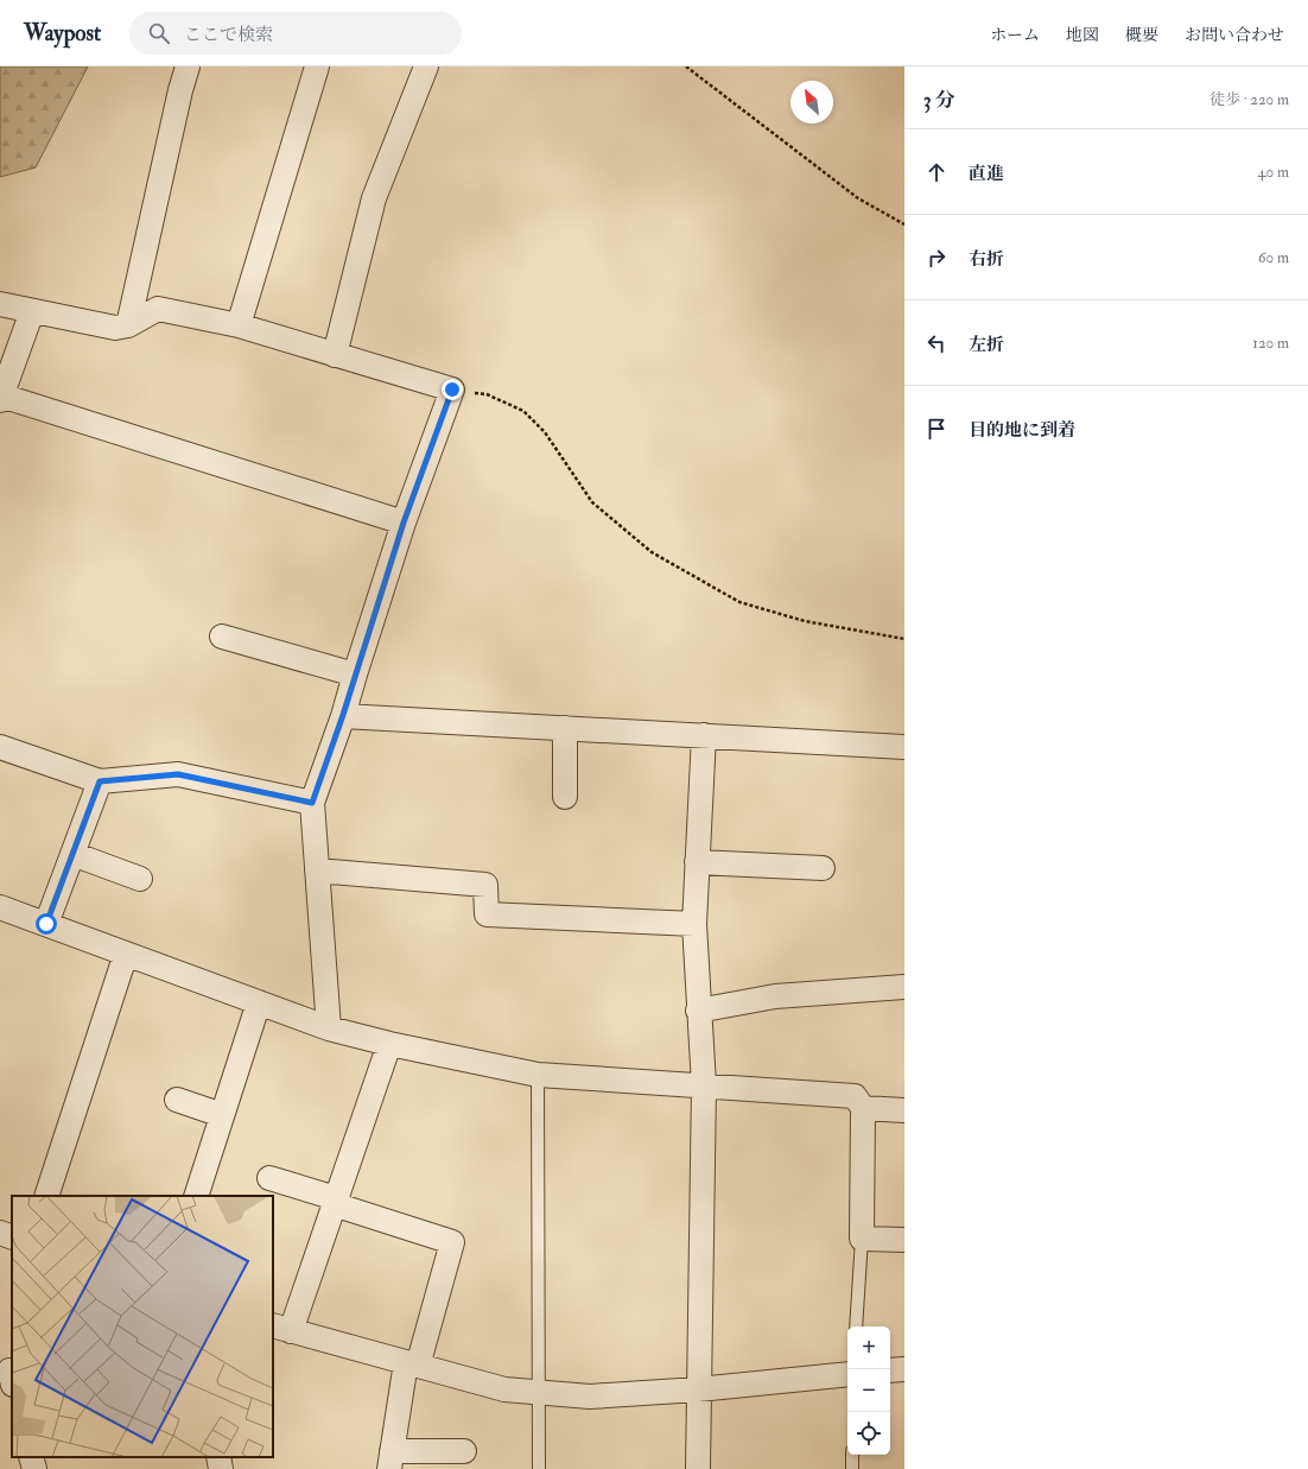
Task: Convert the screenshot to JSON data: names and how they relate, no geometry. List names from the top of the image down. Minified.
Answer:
{"north":"top left","page":{"header":"Waypost","search":"ここで検索","nav":["ホーム","地図","概要","お問い合わせ"],"heading":["3 分","徒歩 · 220 m"],"list":[["直進","40 m"],["右折","60 m"],["左折","120 m"],"目的地に到着"],"map_buttons":["+","−"]}}
